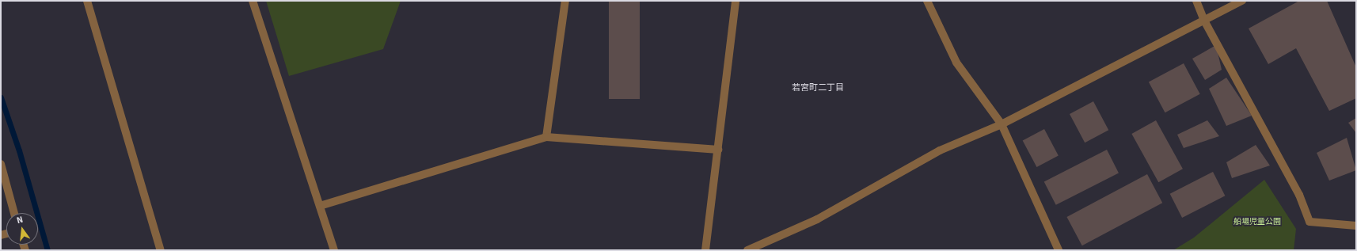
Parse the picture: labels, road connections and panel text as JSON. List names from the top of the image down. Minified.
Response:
{"districts":["若宮町二丁目"],"parks":["船場児童公園"],"north":"top"}
